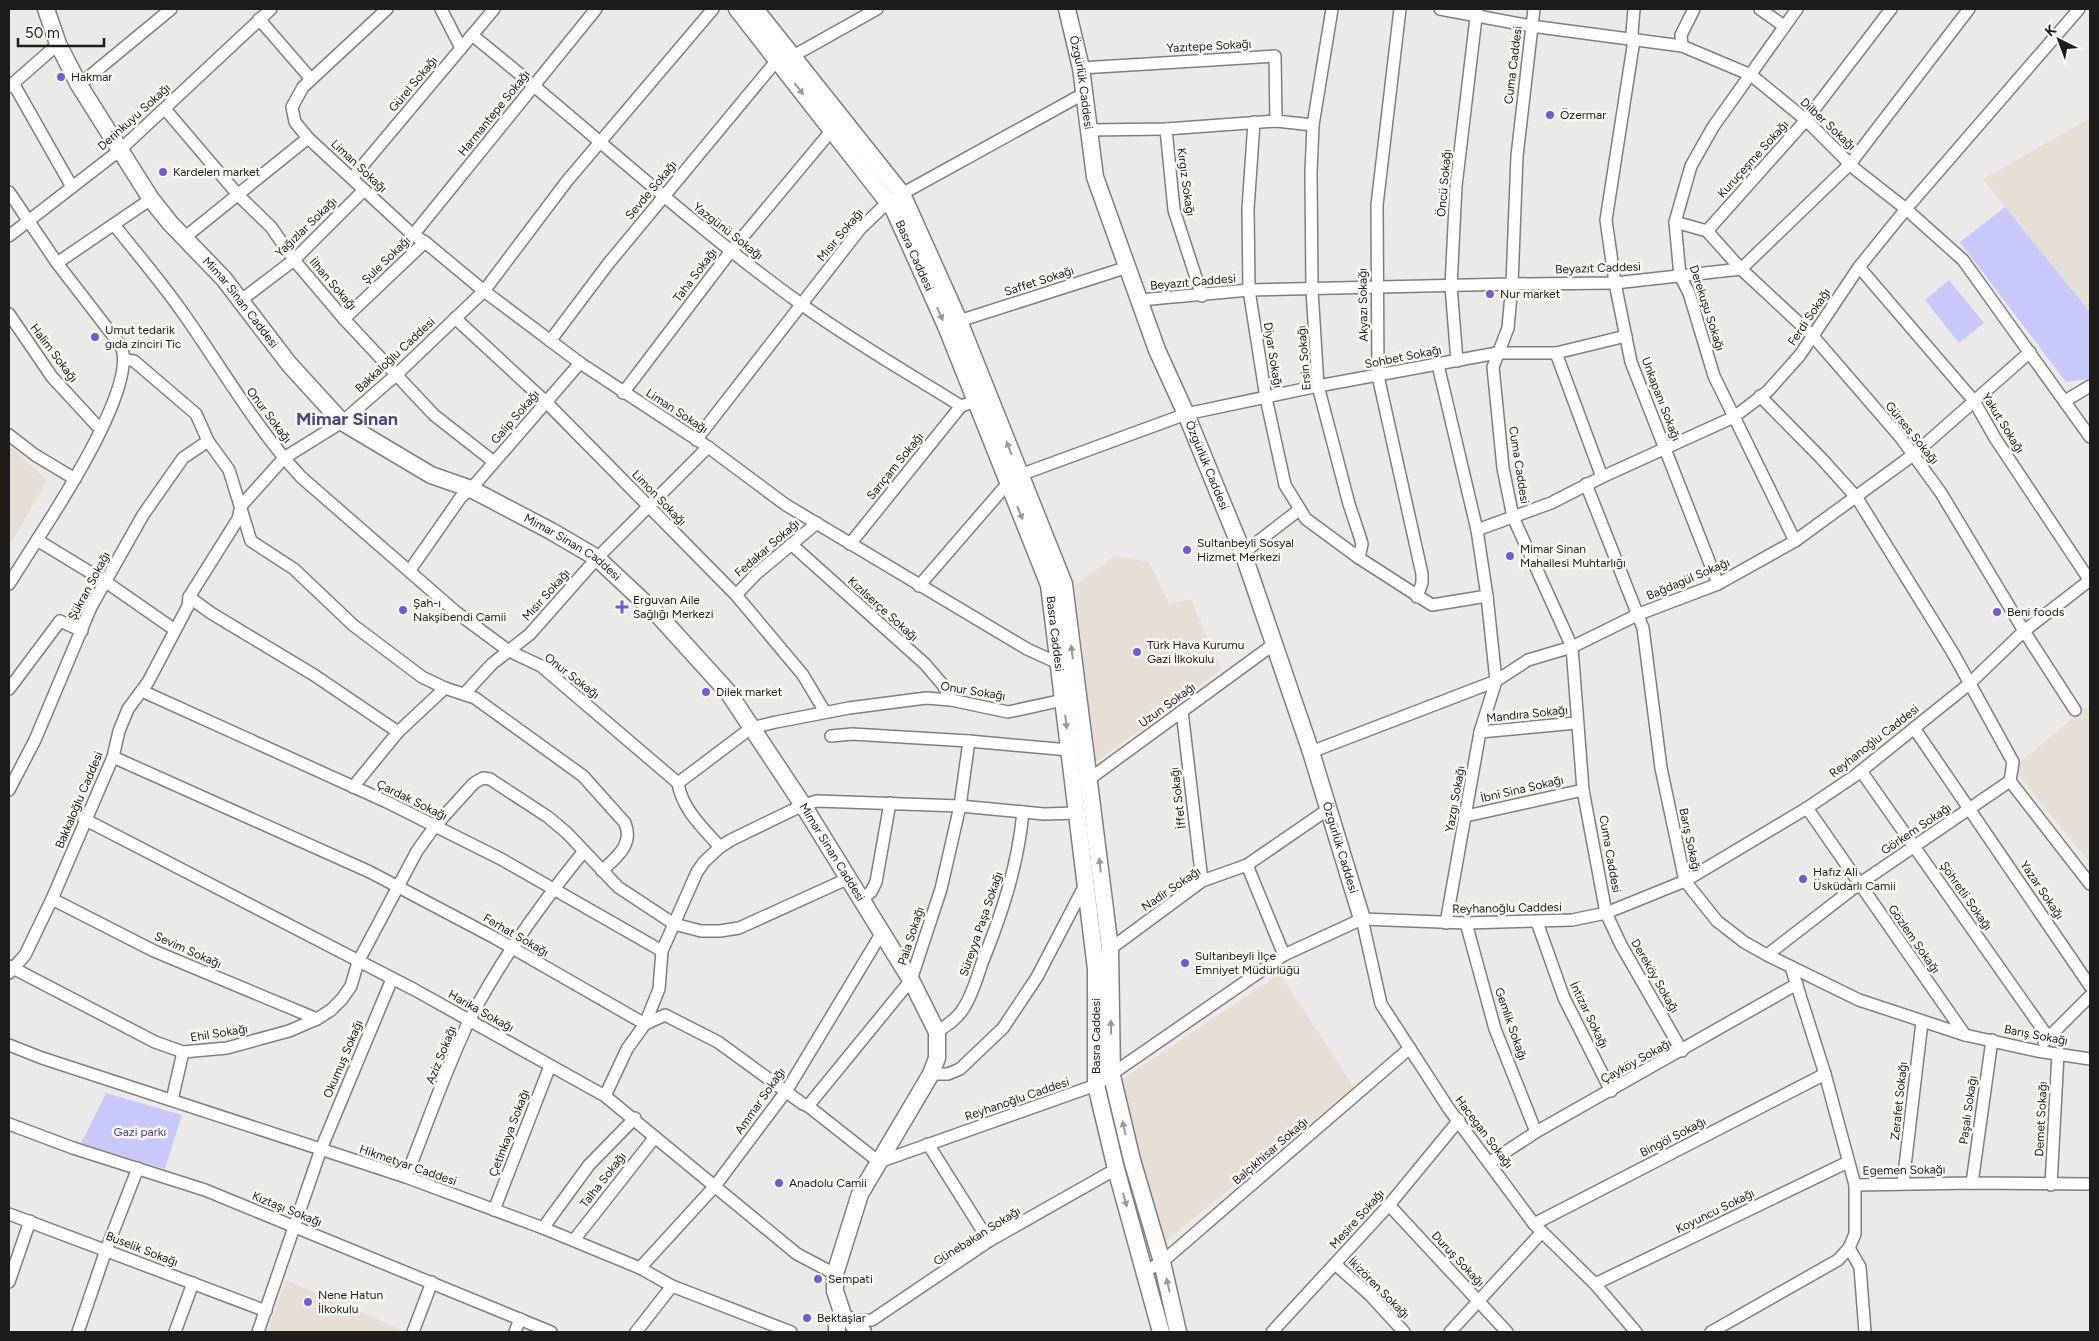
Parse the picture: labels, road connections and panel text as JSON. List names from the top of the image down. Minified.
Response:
{"streets":{"main road":["Özgürlük Caddesi","Basra Caddesi","Mimar Sinan Caddesi"],"street":["Yazıtepe Sokağı","Cuma Caddesi","Gürel Sokağı","Harmantepe Sokağı","Derinkuyu Sokağı","Dilber Sokağı","Kuruçeşme Sokağı","Liman Sokağı","Kırgız Sokağı","Öncü Sokağı","Sevde Sokağı","Yağızlar Sokağı","Yazgünü Sokağı","Mısır Sokağı","Şule Sokağı","Beyazıt Caddesi","Taha Sokağı","Saffet Sokağı","İlhan Sokağı","Akyazı Sokağı","Derekuşu Sokağı","Ferdi Sokağı","Halim Sokağı","Bakkaloğlu Caddesi","Diyar Sokağı","Sohbet Sokağı","Ersin Sokağı","Unkapanı Sokağı","Onur Sokağı","Galip Sokağı","Yakut Sokağı","Gürses Sokağı","Sarıçam Sokağı","Limon Sokağı","Fedakar Sokağı","Bağdagül Sokağı","Şükran Sokağı","Kızılserçe Sokağı","Uzun Sokağı","Mandıra Sokağı","Reyhanoğlu Caddesi","İbni Sina Sokağı","İffet Sokağı","Yazgı Sokağı","Çardak Sokağı","Görkem Sokağı","Barış Sokağı","Nadir Sokağı","Yazar Sokağı","Şöhretli Sokağı","Süreyya Paşa Sokağı","Ferhat Sokağı","Pala Sokağı","Gözlem Sokağı","Sevim Sokağı","Dereköy Sokağı","Harika Sokağı","İntizar Sokağı","Gemlik Sokağı","Ehil Sokağı","Aziz Sokağı","Okumuş Sokağı","Çayköy Sokağı","Ammar Sokağı","Zerafet Sokağı","Paşalı Sokağı","Demet Sokağı","Hacegan Sokağı","Çetinkaya Sokağı","Bingöl Sokağı","Balçıkhisar Sokağı","Hikmetyar Caddesi","Egemen Sokağı","Talha Sokağı","Kıztaşı Sokağı","Koyuncu Sokağı","Mesire Sokağı","Günebakan Sokağı","Buselik Sokağı","Duruş Sokağı","İkizören Sokağı"]},"crossings":[["Yazıtepe Sokağı","Özgürlük Caddesi"],["Cuma Caddesi","Dilber Sokağı"],["Cuma Caddesi","Beyazıt Caddesi"],["Cuma Caddesi","Ferdi Sokağı"],["Cuma Caddesi","Sohbet Sokağı"],["Cuma Caddesi","Bağdagül Sokağı"],["Cuma Caddesi","Mandıra Sokağı"],["Cuma Caddesi","Reyhanoğlu Caddesi"],["Cuma Caddesi","İbni Sina Sokağı"],["Cuma Caddesi","Dereköy Sokağı"],["Özgürlük Caddesi","Mısır Sokağı"],["Özgürlük Caddesi","Beyazıt Caddesi"],["Özgürlük Caddesi","Saffet Sokağı"],["Özgürlük Caddesi","Sohbet Sokağı"],["Özgürlük Caddesi","Bağdagül Sokağı"],["Özgürlük Caddesi","Uzun Sokağı"],["Özgürlük Caddesi","Reyhanoğlu Caddesi"],["Özgürlük Caddesi","Nadir Sokağı"],["Özgürlük Caddesi","Hacegan Sokağı"],["Gürel Sokağı","Liman Sokağı"],["Gürel Sokağı","Yazgünü Sokağı"],["Harmantepe Sokağı","Liman Sokağı"],["Harmantepe Sokağı","Yazgünü Sokağı"],["Derinkuyu Sokağı","İlhan Sokağı"],["Derinkuyu Sokağı","Mimar Sinan Caddesi"],["Dilber Sokağı","Kuruçeşme Sokağı"],["Dilber Sokağı","Öncü Sokağı"],["Dilber Sokağı","Derekuşu Sokağı"],["Dilber Sokağı","Ferdi Sokağı"],["Dilber Sokağı","Unkapanı Sokağı"],["Dilber Sokağı","Bağdagül Sokağı"],["Kuruçeşme Sokağı","Gürses Sokağı"],["Liman Sokağı","Sevde Sokağı"],["Liman Sokağı","Yağızlar Sokağı"],["Liman Sokağı","Mısır Sokağı"],["Liman Sokağı","Basra Caddesi"],["Liman Sokağı","Şule Sokağı"],["Liman Sokağı","Taha Sokağı"],["Liman Sokağı","Bakkaloğlu Caddesi"],["Liman Sokağı","Galip Sokağı"],["Liman Sokağı","Sarıçam Sokağı"],["Liman Sokağı","Fedakar Sokağı"],["Kırgız Sokağı","Beyazıt Caddesi"],["Öncü Sokağı","Beyazıt Caddesi"],["Öncü Sokağı","Sohbet Sokağı"],["Sevde Sokağı","Yazgünü Sokağı"],["Sevde Sokağı","Basra Caddesi"],["Yağızlar Sokağı","İlhan Sokağı"],["Yağızlar Sokağı","Mimar Sinan Caddesi"],["Yazgünü Sokağı","Mısır Sokağı"],["Yazgünü Sokağı","Taha Sokağı"],["Yazgünü Sokağı","Bakkaloğlu Caddesi"],["Yazgünü Sokağı","Sarıçam Sokağı"],["Mısır Sokağı","Basra Caddesi"],["Mısır Sokağı","Mimar Sinan Caddesi"],["Mısır Sokağı","Onur Sokağı"],["Mısır Sokağı","Limon Sokağı"],["Basra Caddesi","Taha Sokağı"],["Basra Caddesi","Saffet Sokağı"],["Basra Caddesi","Sohbet Sokağı"],["Basra Caddesi","Onur Sokağı"],["Basra Caddesi","Uzun Sokağı"],["Basra Caddesi","Reyhanoğlu Caddesi"],["Basra Caddesi","Nadir Sokağı"],["Basra Caddesi","Balçıkhisar Sokağı"],["Basra Caddesi","Günebakan Sokağı"],["Şule Sokağı","İlhan Sokağı"],["Beyazıt Caddesi","Akyazı Sokağı"],["Beyazıt Caddesi","Derekuşu Sokağı"],["Beyazıt Caddesi","Diyar Sokağı"],["Beyazıt Caddesi","Ersin Sokağı"],["Beyazıt Caddesi","Unkapanı Sokağı"],["Beyazıt Caddesi","Gürses Sokağı"],["İlhan Sokağı","Bakkaloğlu Caddesi"],["İlhan Sokağı","Galip Sokağı"],["Mimar Sinan Caddesi","Bakkaloğlu Caddesi"],["Mimar Sinan Caddesi","Onur Sokağı"],["Mimar Sinan Caddesi","Galip Sokağı"],["Mimar Sinan Caddesi","Reyhanoğlu Caddesi"],["Mimar Sinan Caddesi","Süreyya Paşa Sokağı"],["Mimar Sinan Caddesi","Pala Sokağı"],["Mimar Sinan Caddesi","Harika Sokağı"],["Mimar Sinan Caddesi","Ammar Sokağı"],["Mimar Sinan Caddesi","Günebakan Sokağı"],["Akyazı Sokağı","Sohbet Sokağı"],["Derekuşu Sokağı","Ferdi Sokağı"],["Derekuşu Sokağı","Bağdagül Sokağı"],["Ferdi Sokağı","Unkapanı Sokağı"],["Ferdi Sokağı","Yakut Sokağı"],["Ferdi Sokağı","Gürses Sokağı"],["Ferdi Sokağı","Barış Sokağı"],["Bakkaloğlu Caddesi","Onur Sokağı"],["Bakkaloğlu Caddesi","Limon Sokağı"],["Bakkaloğlu Caddesi","Çardak Sokağı"],["Bakkaloğlu Caddesi","Ferhat Sokağı"],["Bakkaloğlu Caddesi","Sevim Sokağı"],["Bakkaloğlu Caddesi","Harika Sokağı"],["Bakkaloğlu Caddesi","Ehil Sokağı"],["Diyar Sokağı","Sohbet Sokağı"],["Diyar Sokağı","Ersin Sokağı"],["Sohbet Sokağı","Ersin Sokağı"],["Sohbet Sokağı","Unkapanı Sokağı"],["Unkapanı Sokağı","Bağdagül Sokağı"],["Onur Sokağı","Galip Sokağı"],["Onur Sokağı","Limon Sokağı"],["Onur Sokağı","Kızılserçe Sokağı"],["Galip Sokağı","Limon Sokağı"],["Yakut Sokağı","Bağdagül Sokağı"],["Yakut Sokağı","Reyhanoğlu Caddesi"],["Gürses Sokağı","Bağdagül Sokağı"],["Gürses Sokağı","Reyhanoğlu Caddesi"],["Limon Sokağı","Fedakar Sokağı"],["Fedakar Sokağı","Kızılserçe Sokağı"],["Bağdagül Sokağı","Yazgı Sokağı"],["Bağdagül Sokağı","Barış Sokağı"],["Uzun Sokağı","İffet Sokağı"],["Mandıra Sokağı","Yazgı Sokağı"],["Reyhanoğlu Caddesi","Yazgı Sokağı"],["Reyhanoğlu Caddesi","Barış Sokağı"],["Reyhanoğlu Caddesi","Yazar Sokağı"],["Reyhanoğlu Caddesi","Şöhretli Sokağı"],["Reyhanoğlu Caddesi","Gözlem Sokağı"],["Reyhanoğlu Caddesi","Dereköy Sokağı"],["Reyhanoğlu Caddesi","İntizar Sokağı"],["Reyhanoğlu Caddesi","Gemlik Sokağı"],["Reyhanoğlu Caddesi","Hacegan Sokağı"],["İbni Sina Sokağı","Yazgı Sokağı"],["İffet Sokağı","Nadir Sokağı"],["Çardak Sokağı","Ehil Sokağı"],["Çardak Sokağı","Aziz Sokağı"],["Görkem Sokağı","Barış Sokağı"],["Görkem Sokağı","Yazar Sokağı"],["Görkem Sokağı","Şöhretli Sokağı"],["Görkem Sokağı","Gözlem Sokağı"],["Barış Sokağı","Gözlem Sokağı"],["Barış Sokağı","Zerafet Sokağı"],["Barış Sokağı","Paşalı Sokağı"],["Barış Sokağı","Demet Sokağı"],["Barış Sokağı","Egemen Sokağı"],["Ferhat Sokağı","Ehil Sokağı"],["Ferhat Sokağı","Aziz Sokağı"],["Sevim Sokağı","Ehil Sokağı"],["Dereköy Sokağı","Çayköy Sokağı"],["Harika Sokağı","Ehil Sokağı"],["Harika Sokağı","Aziz Sokağı"],["Harika Sokağı","Okumuş Sokağı"],["Harika Sokağı","Ammar Sokağı"],["Harika Sokağı","Çetinkaya Sokağı"],["Harika Sokağı","Talha Sokağı"],["İntizar Sokağı","Çayköy Sokağı"],["Gemlik Sokağı","Çayköy Sokağı"],["Ehil Sokağı","Aziz Sokağı"],["Aziz Sokağı","Hikmetyar Caddesi"],["Okumuş Sokağı","Hikmetyar Caddesi"],["Okumuş Sokağı","Kıztaşı Sokağı"],["Okumuş Sokağı","Buselik Sokağı"],["Çayköy Sokağı","Hacegan Sokağı"],["Çayköy Sokağı","Egemen Sokağı"],["Ammar Sokağı","Hikmetyar Caddesi"],["Zerafet Sokağı","Egemen Sokağı"],["Paşalı Sokağı","Egemen Sokağı"],["Demet Sokağı","Egemen Sokağı"],["Hacegan Sokağı","Bingöl Sokağı"],["Hacegan Sokağı","Balçıkhisar Sokağı"],["Hacegan Sokağı","Koyuncu Sokağı"],["Hacegan Sokağı","Mesire Sokağı"],["Çetinkaya Sokağı","Hikmetyar Caddesi"],["Bingöl Sokağı","Egemen Sokağı"],["Hikmetyar Caddesi","Talha Sokağı"],["Egemen Sokağı","Koyuncu Sokağı"],["Mesire Sokağı","Duruş Sokağı"],["Mesire Sokağı","İkizören Sokağı"]],"districts":["Mimar Sinan"],"parks":["Gazi parkı"],"places":{"other":["Hakmar","Özermar","Kardelen market","Nur market","Umut tedarik gıda zinciri Tic","Sultanbeyli Sosyal Hizmet Merkezi","Mimar Sinan Mahallesi Muhtarlığı","Şah-ı Nakşibendi Camii","Beni foods","Türk Hava Kurumu Gazi İlkokulu","Dilek market","Hafız Ali Üsküdarlı Camii","Sultanbeyli İlçe Emniyet Müdürlüğü","Anadolu Camii","Sempati","Nene Hatun İlkokulu","Bektaşlar"],"health":["Erguvan Aile Sağlığı Merkezi"]},"scale_bar":"50 m","north":"top left"}
